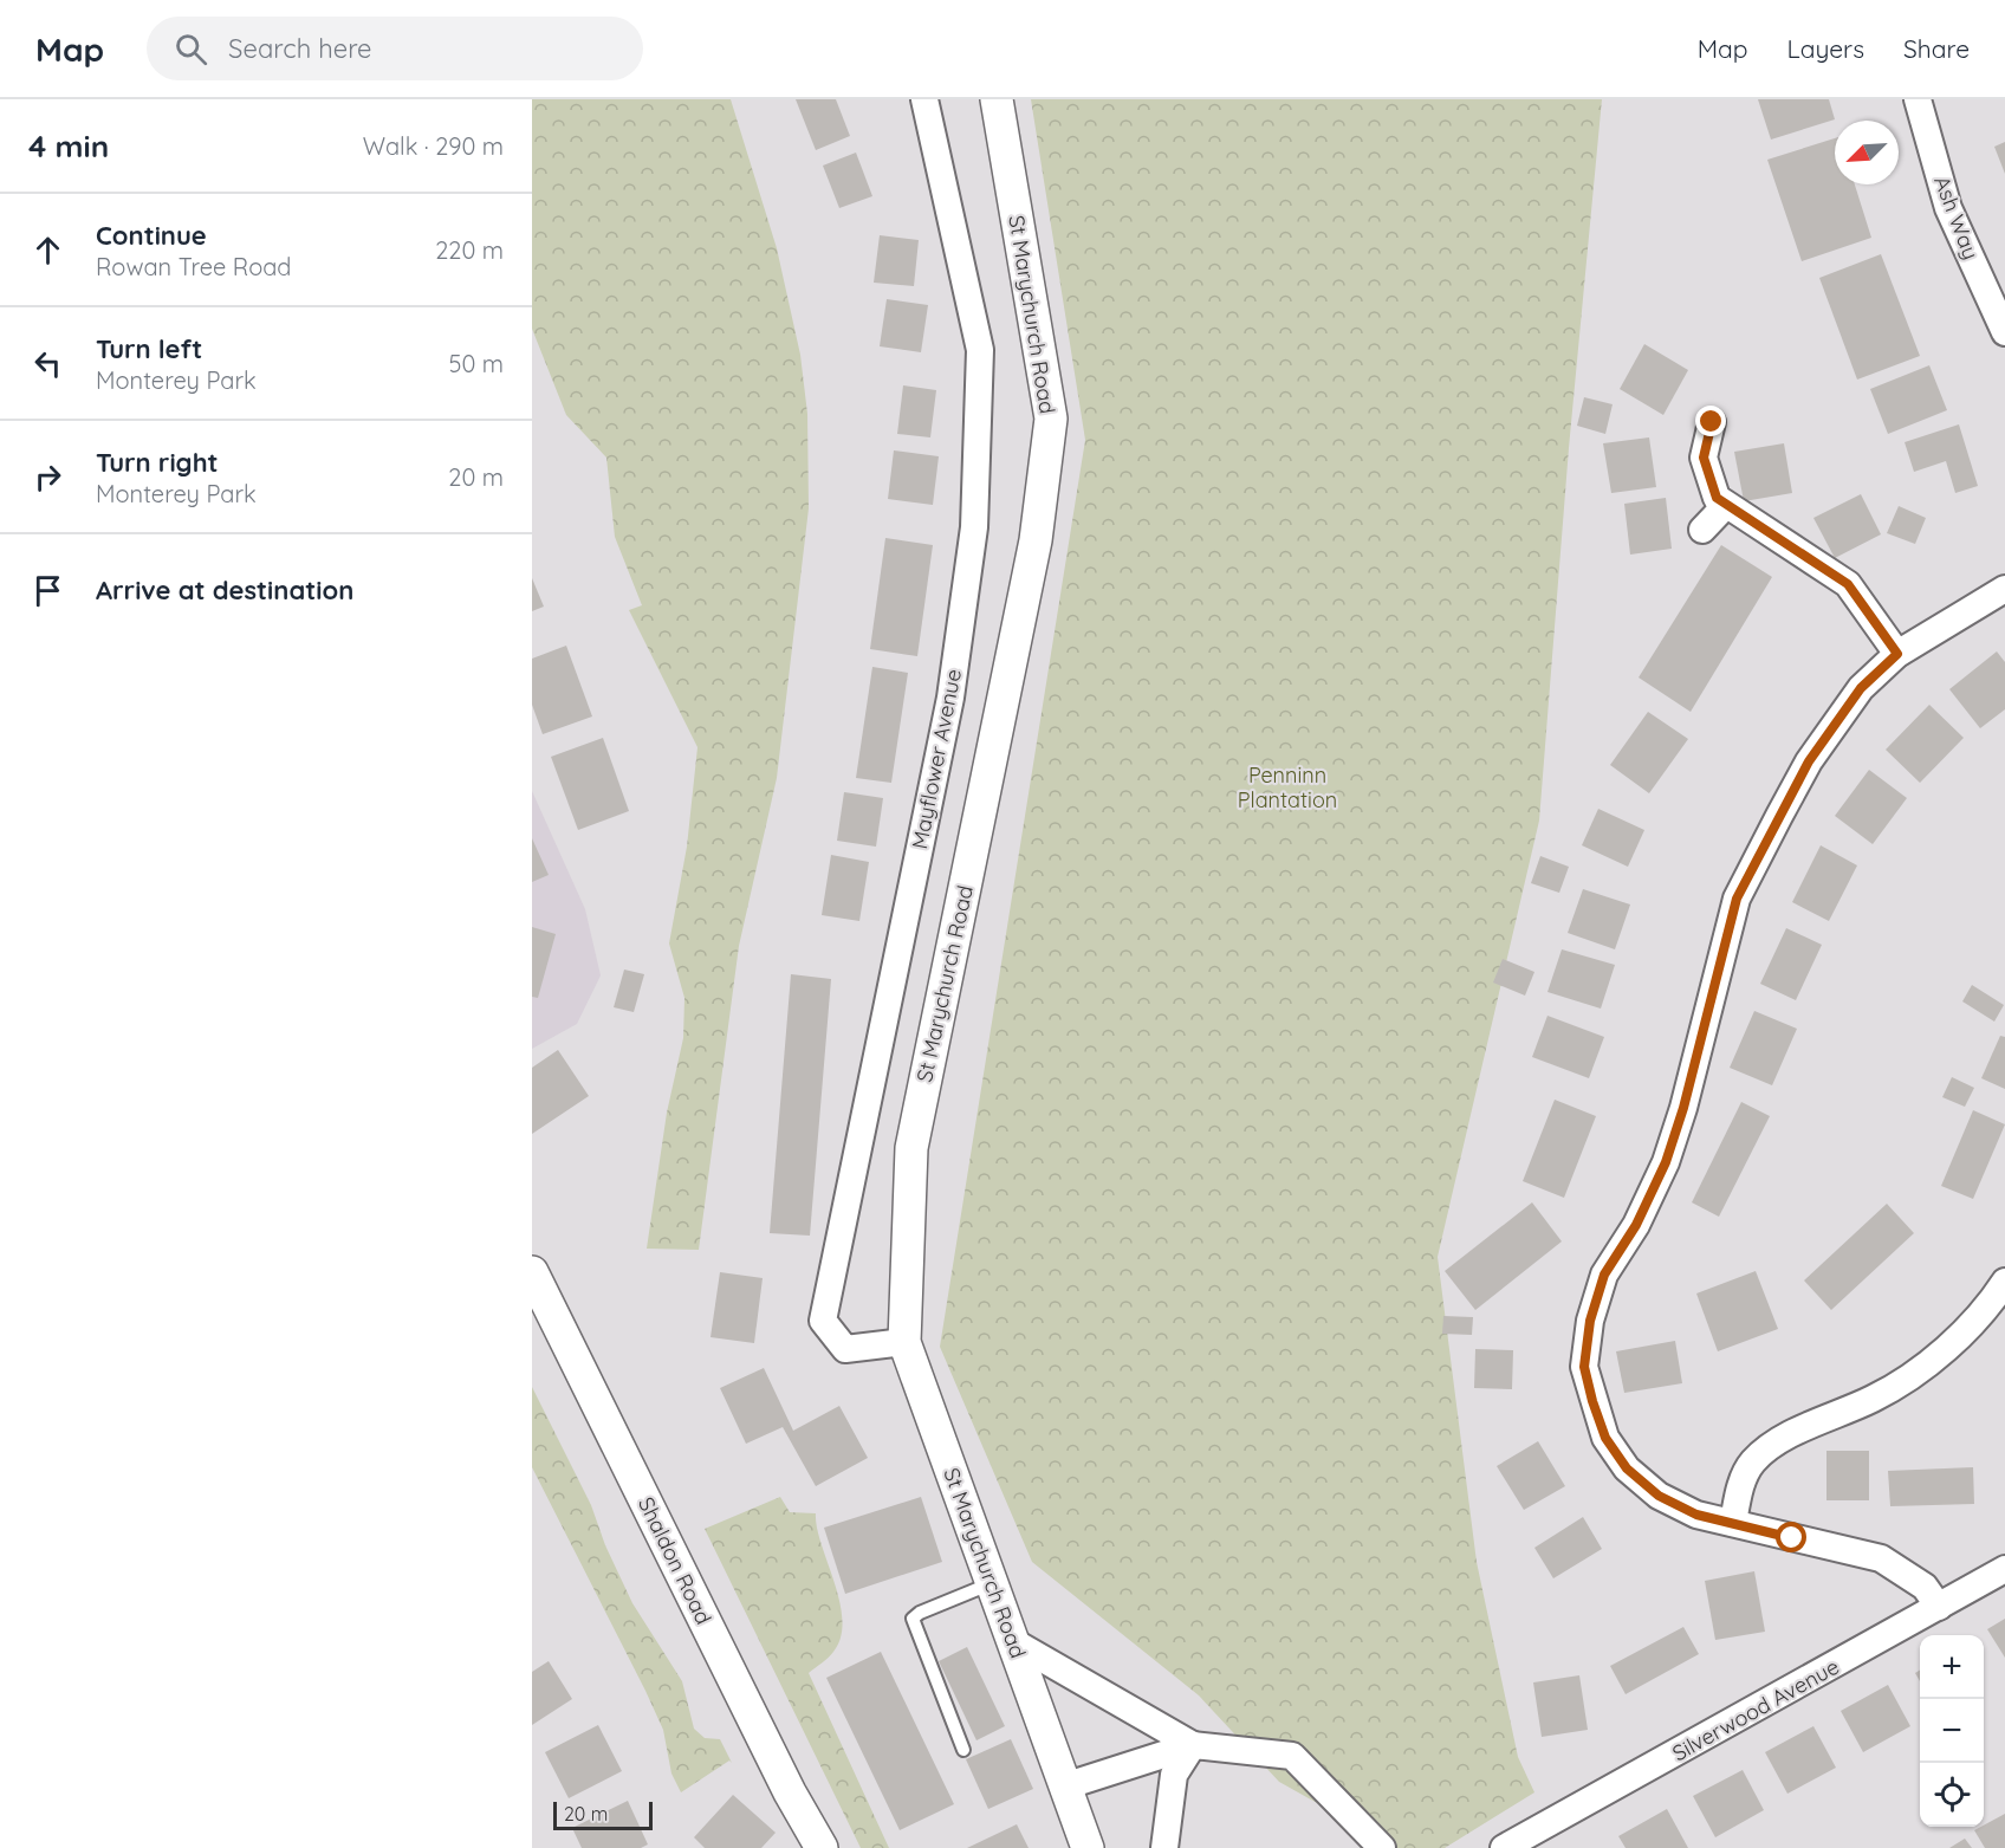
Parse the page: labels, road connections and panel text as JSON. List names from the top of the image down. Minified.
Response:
{"streets":{"street":["Ash Way","St Marychurch Road","Mayflower Avenue","Shaldon Road","Silverwood Avenue"]},"crossings":[["St Marychurch Road","Mayflower Avenue"]],"parks":["Penninn Plantation"],"scale_bar":"20 m","north":"bottom left","page":{"header":"Map","search":"Search here","nav":["Map","Layers","Share"],"heading":["4 min","Walk · 290 m"],"list":[["Continue","Rowan Tree Road","220 m"],["Turn left","Monterey Park","50 m"],["Turn right","Monterey Park","20 m"],"Arrive at destination"],"map_buttons":["+","−"],"scale":"20 m"}}
